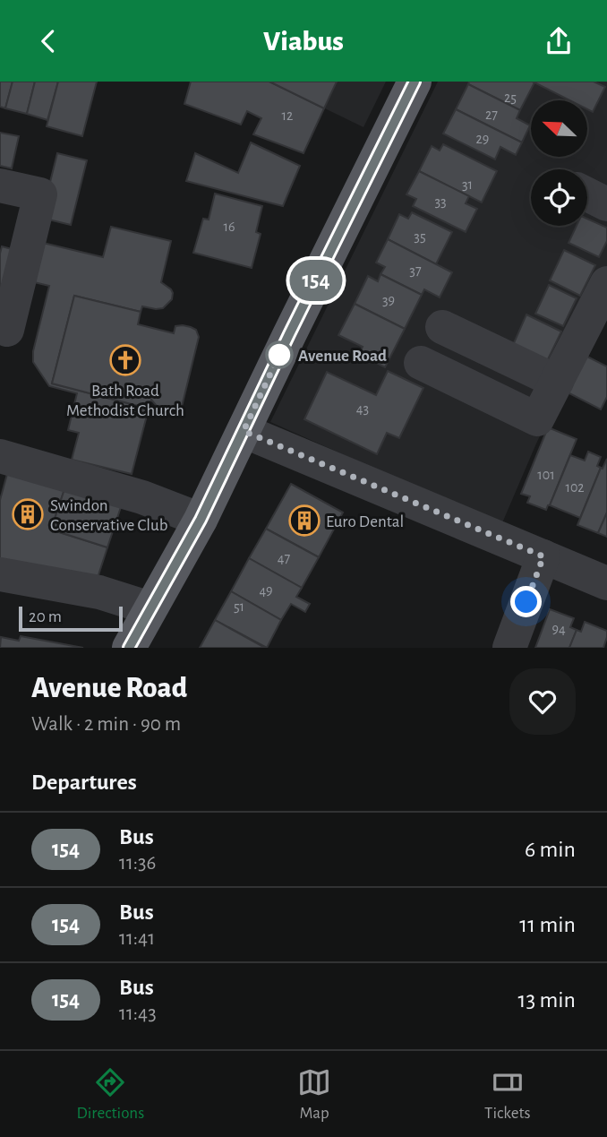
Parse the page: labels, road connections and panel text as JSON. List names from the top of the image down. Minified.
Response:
{"places":{"other":["Avenue Road"],"church":["Bath Road Methodist Church"],"building":["Swindon Conservative Club","Euro Dental"]},"lines":["bus line 154"],"house_numbers":["25","27","12","29","31","33","16","35","37","39","43","101","102","47","49","51","94"],"scale_bar":"20 m","north":"top left","page":{"header":"Viabus","on_map":"154","scale":"20 m","heading":[["Avenue Road","Walk · 2 min · 90 m"],"Departures"],"list":[{"mark":"154","name":"Bus","note":"11:36","value":"6 min"},{"mark":"154","name":"Bus","note":"11:41","value":"11 min"},{"mark":"154","name":"Bus","note":"11:43","value":"13 min"}],"tabs":["Directions","Map","Tickets"]}}
